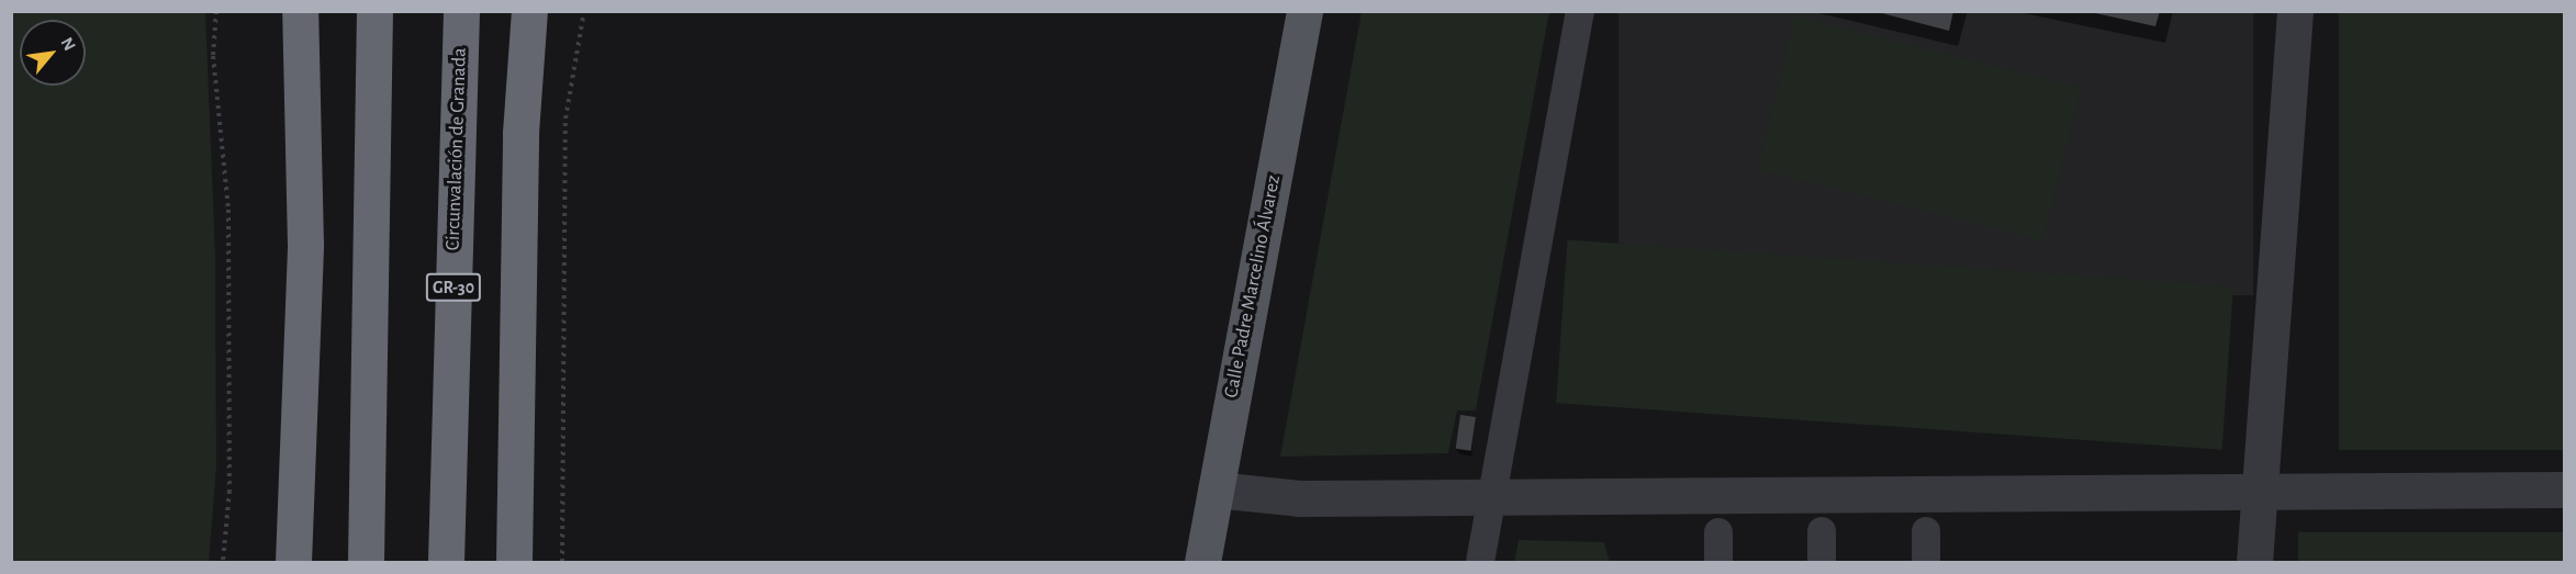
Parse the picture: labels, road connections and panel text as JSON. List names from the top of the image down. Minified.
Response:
{"streets":{"highway":["Circunvalación de Granada","GR-30"],"main road":["Calle Padre Marcelino Álvarez"]},"north":"top right"}
